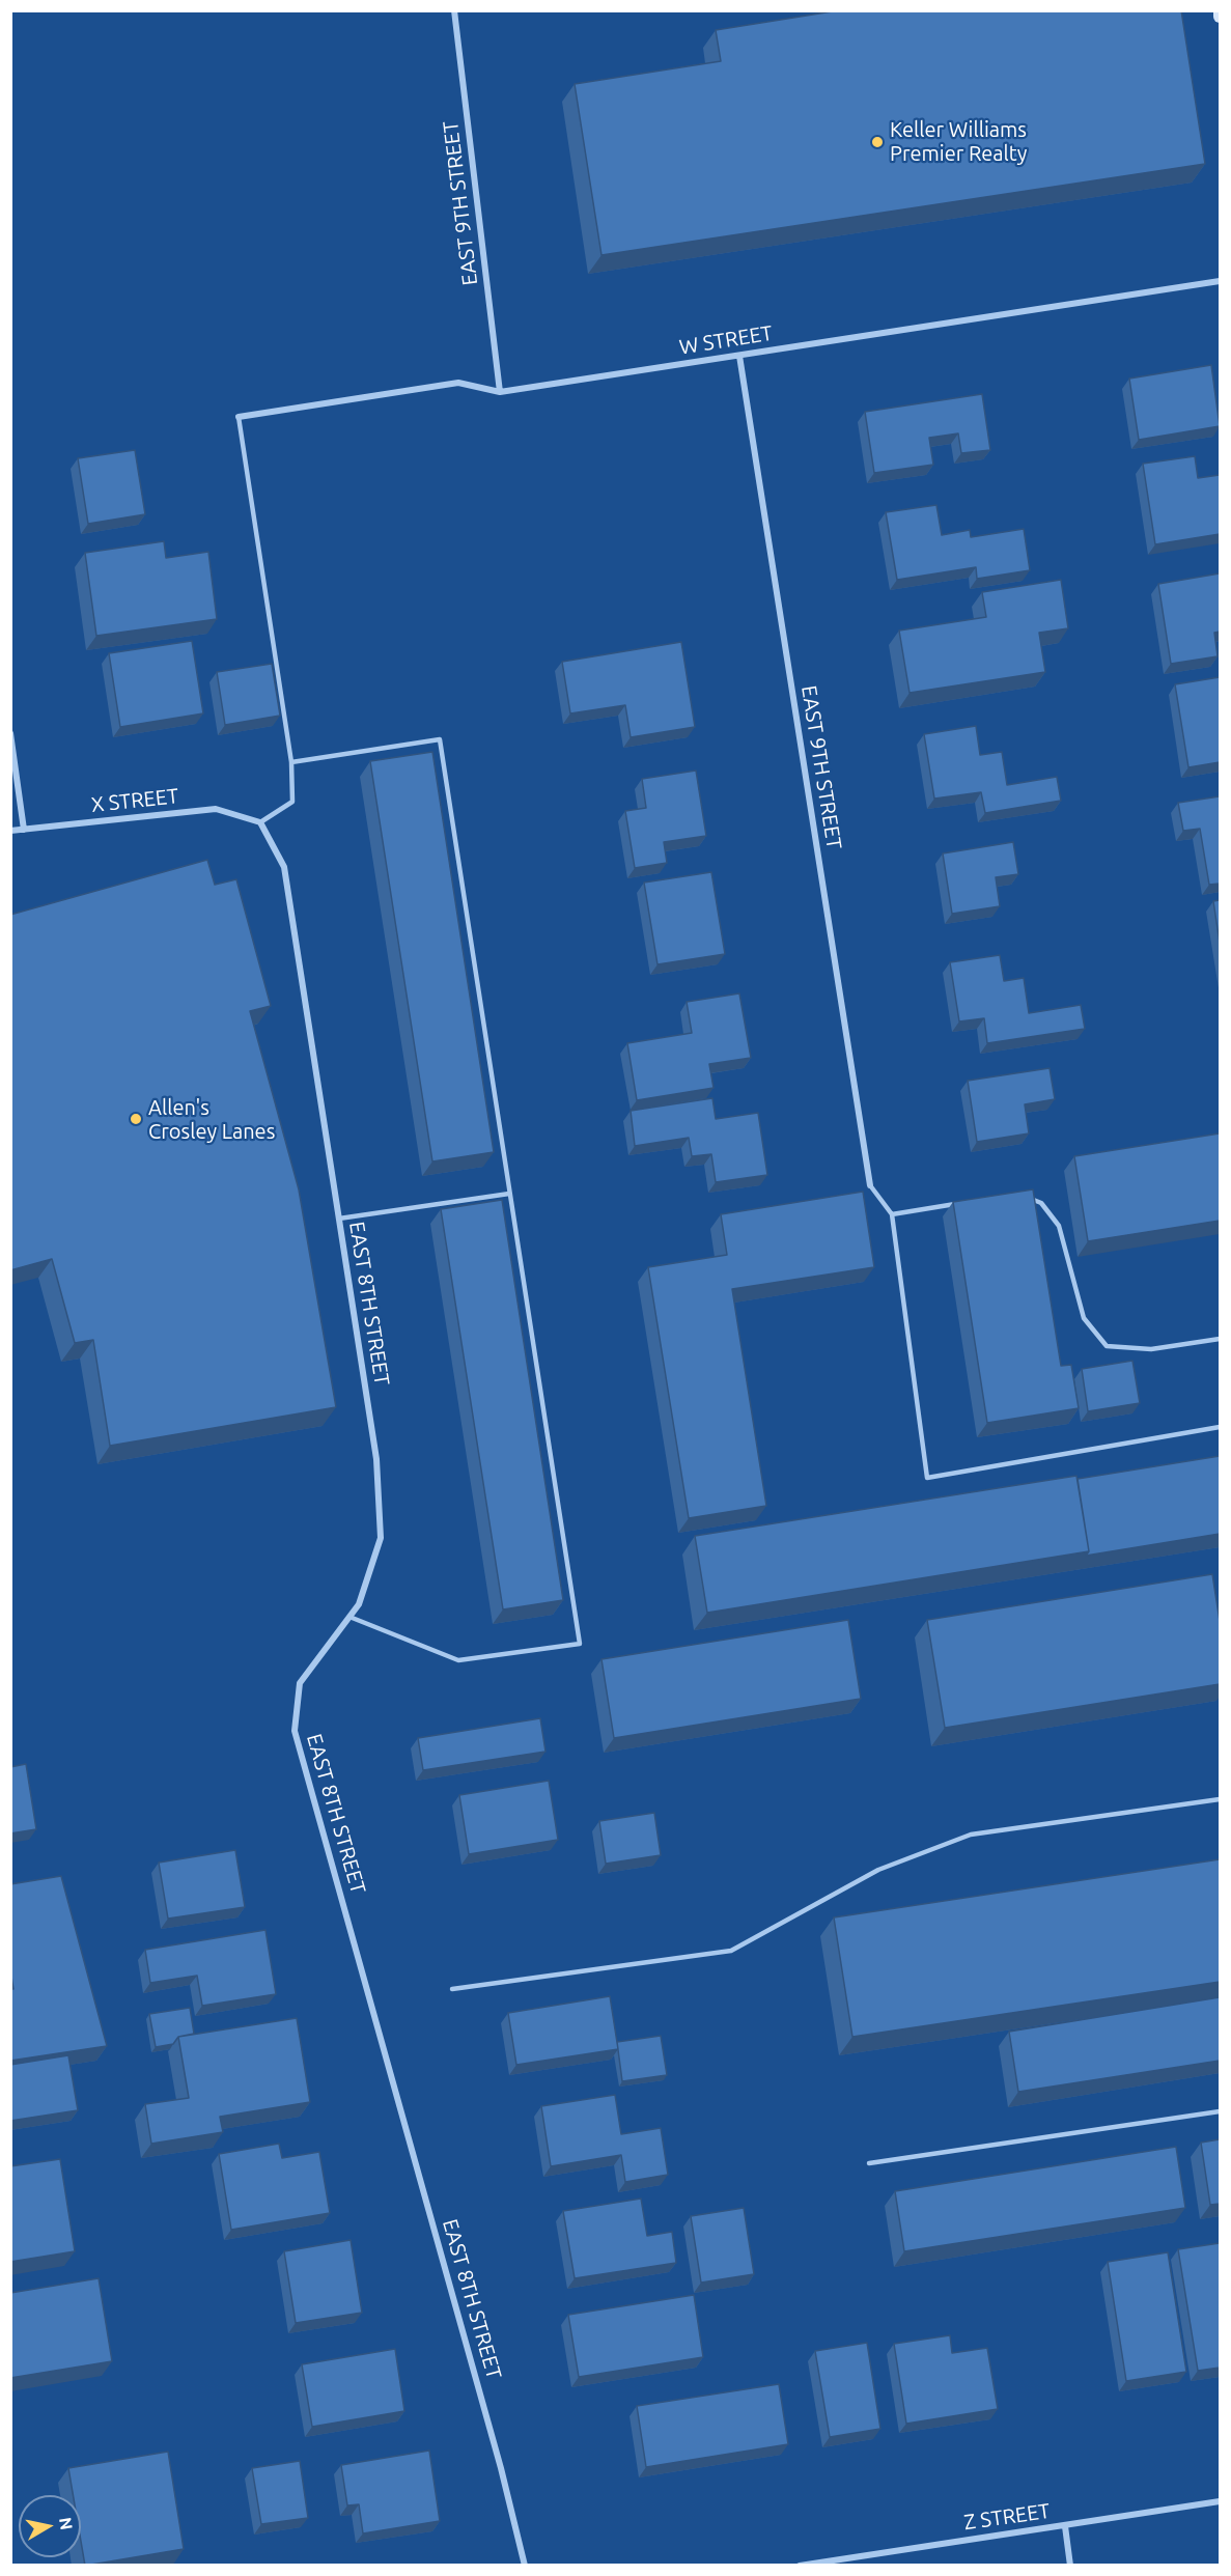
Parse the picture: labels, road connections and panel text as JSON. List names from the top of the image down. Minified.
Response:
{"streets":{"street":["EAST 9TH STREET","W STREET","X STREET","EAST 8TH STREET","Z STREET"]},"crossings":[["EAST 9TH STREET","W STREET"],["X STREET","EAST 8TH STREET"]],"places":["Keller Williams Premier Realty","Allen's Crosley Lanes"],"north":"right"}
